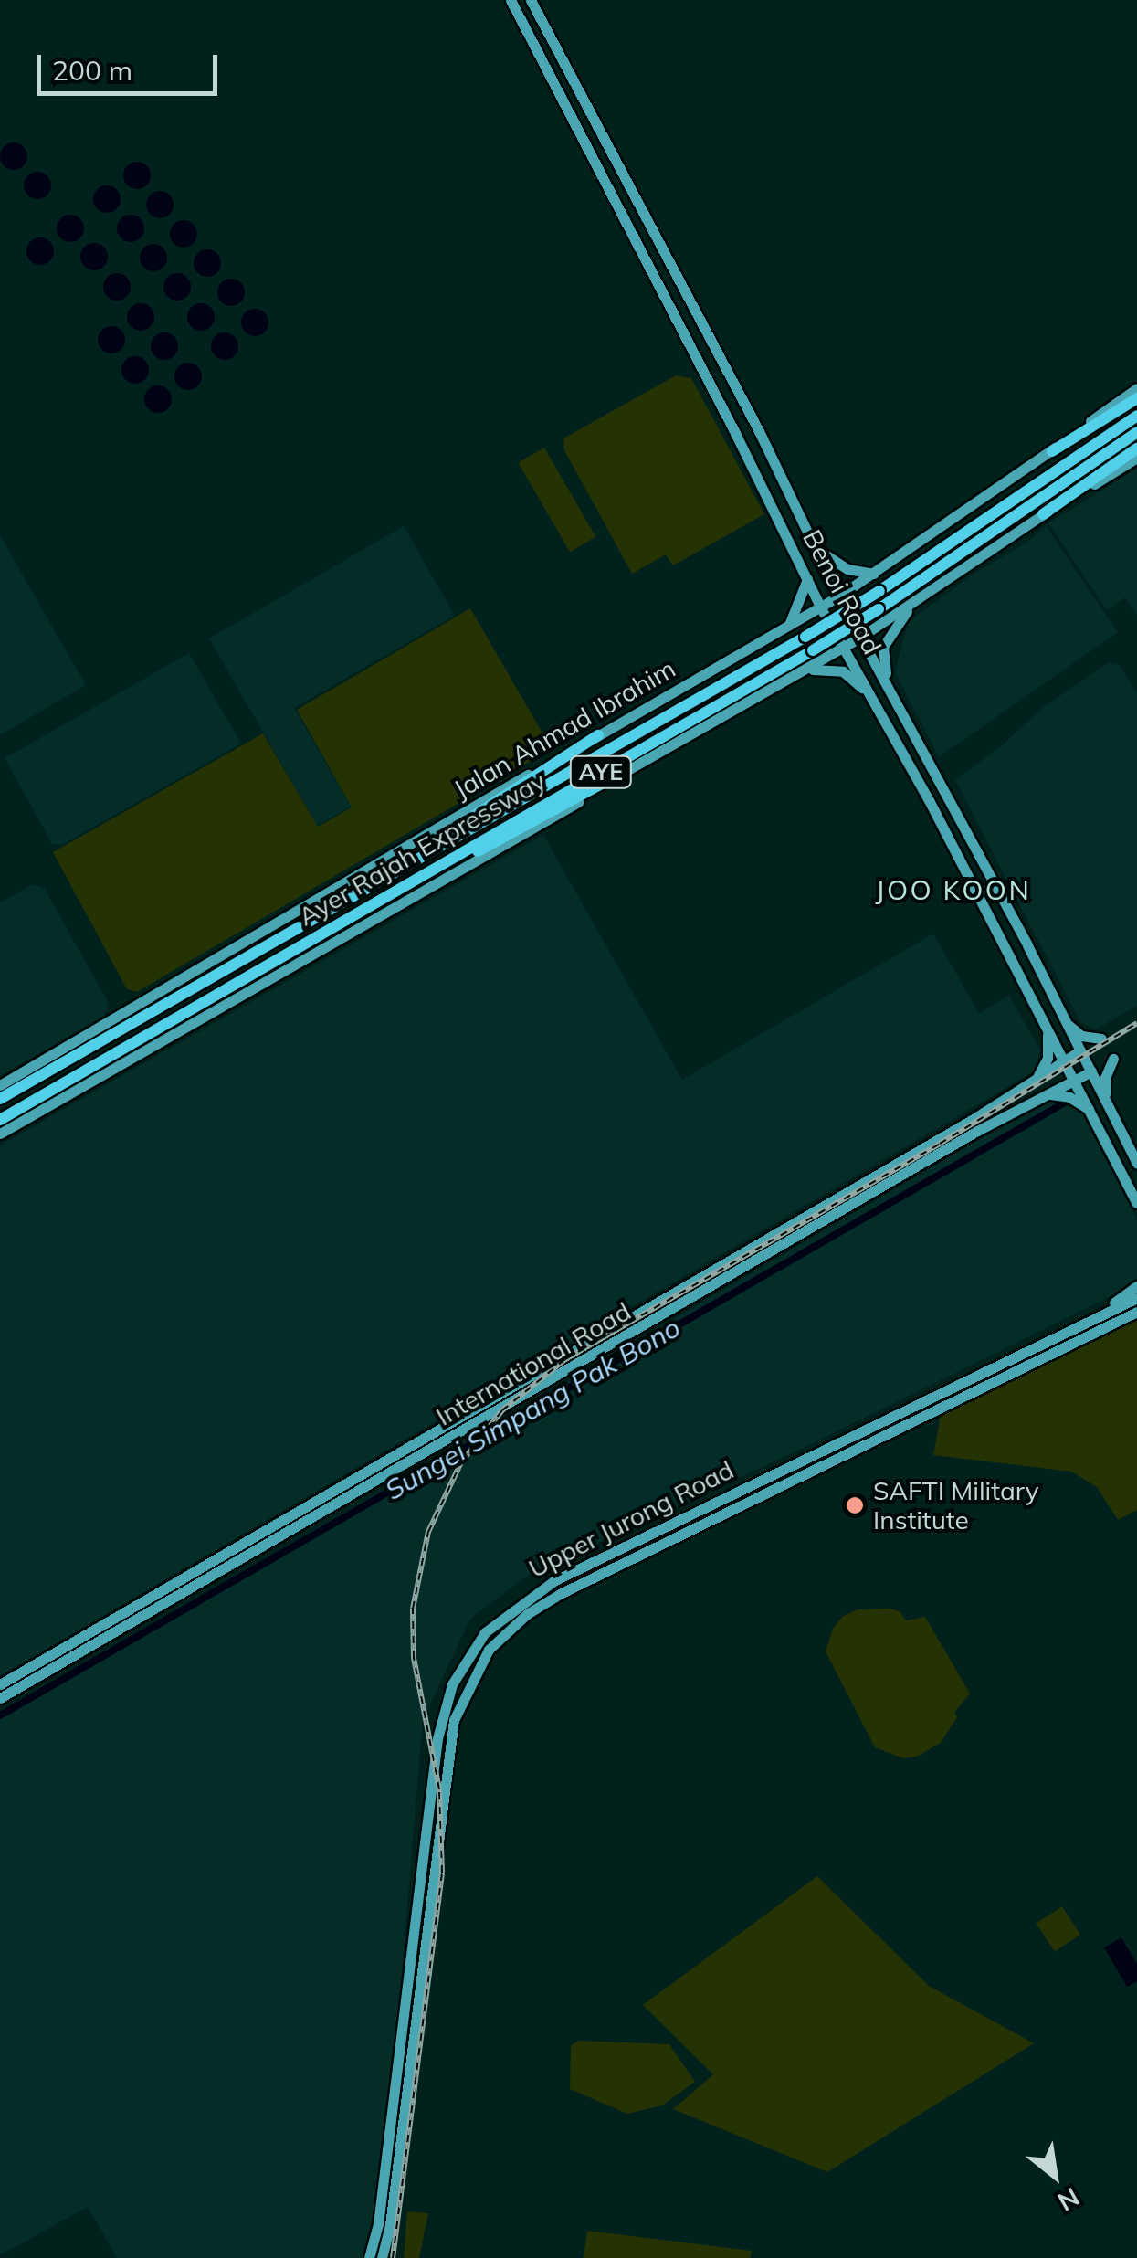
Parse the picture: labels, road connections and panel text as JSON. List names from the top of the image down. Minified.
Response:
{"streets":{"highway":["AYE","Ayer Rajah Expressway"],"main road":["Benoi Road","Jalan Ahmad Ibrahim","International Road","Upper Jurong Road"]},"crossings":[["Benoi Road","Jalan Ahmad Ibrahim"],["Benoi Road","International Road"],["Jalan Ahmad Ibrahim","Ayer Rajah Expressway"]],"districts":["JOO KOON"],"water":["Sungei Simpang Pak Bono"],"places":["SAFTI Military Institute"],"scale_bar":"200 m","north":"bottom right"}
